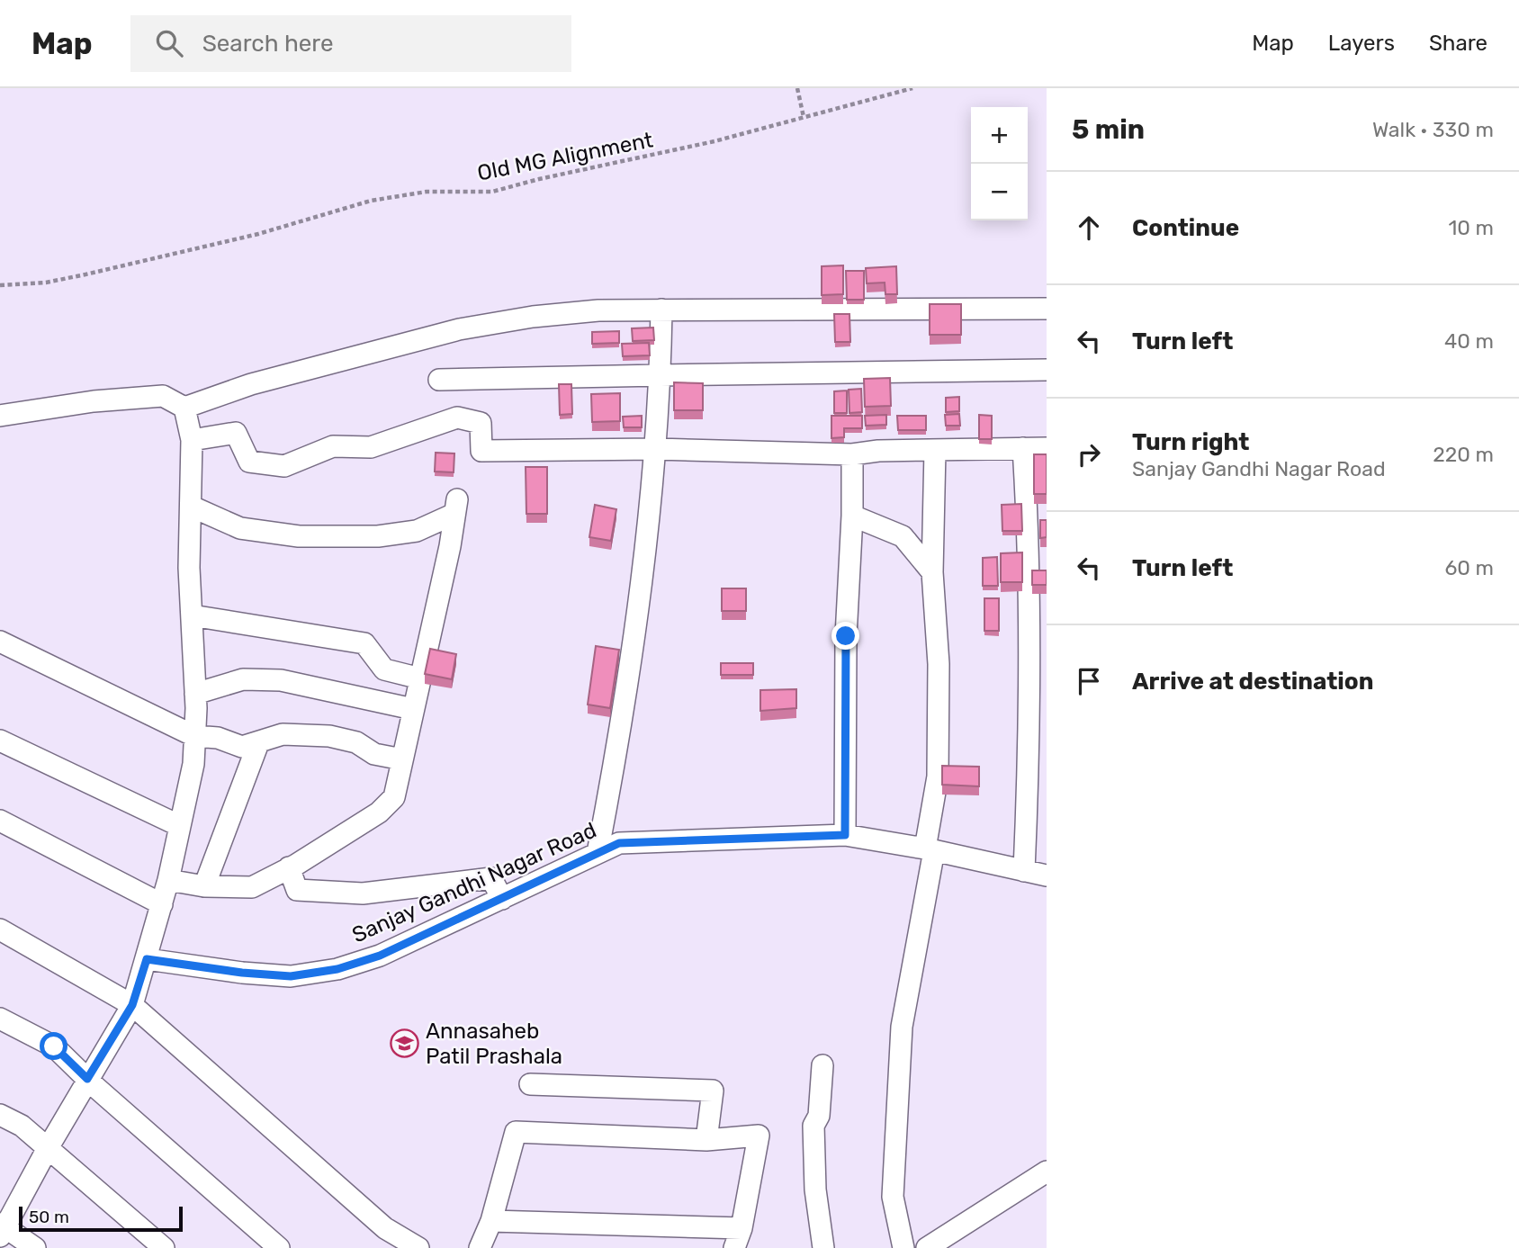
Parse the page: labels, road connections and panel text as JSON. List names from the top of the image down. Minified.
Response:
{"streets":{"street":["Sanjay Gandhi Nagar Road"],"path":["Old MG Alignment"]},"places":{"school or university":["Annasaheb Patil Prashala"]},"scale_bar":"50 m","page":{"header":"Map","search":"Search here","nav":["Map","Layers","Share"],"heading":["5 min","Walk · 330 m"],"map_buttons":["+","−"],"list":[["Continue","10 m"],["Turn left","40 m"],["Turn right","Sanjay Gandhi Nagar Road","220 m"],["Turn left","60 m"],"Arrive at destination"],"scale":"50 m"}}
